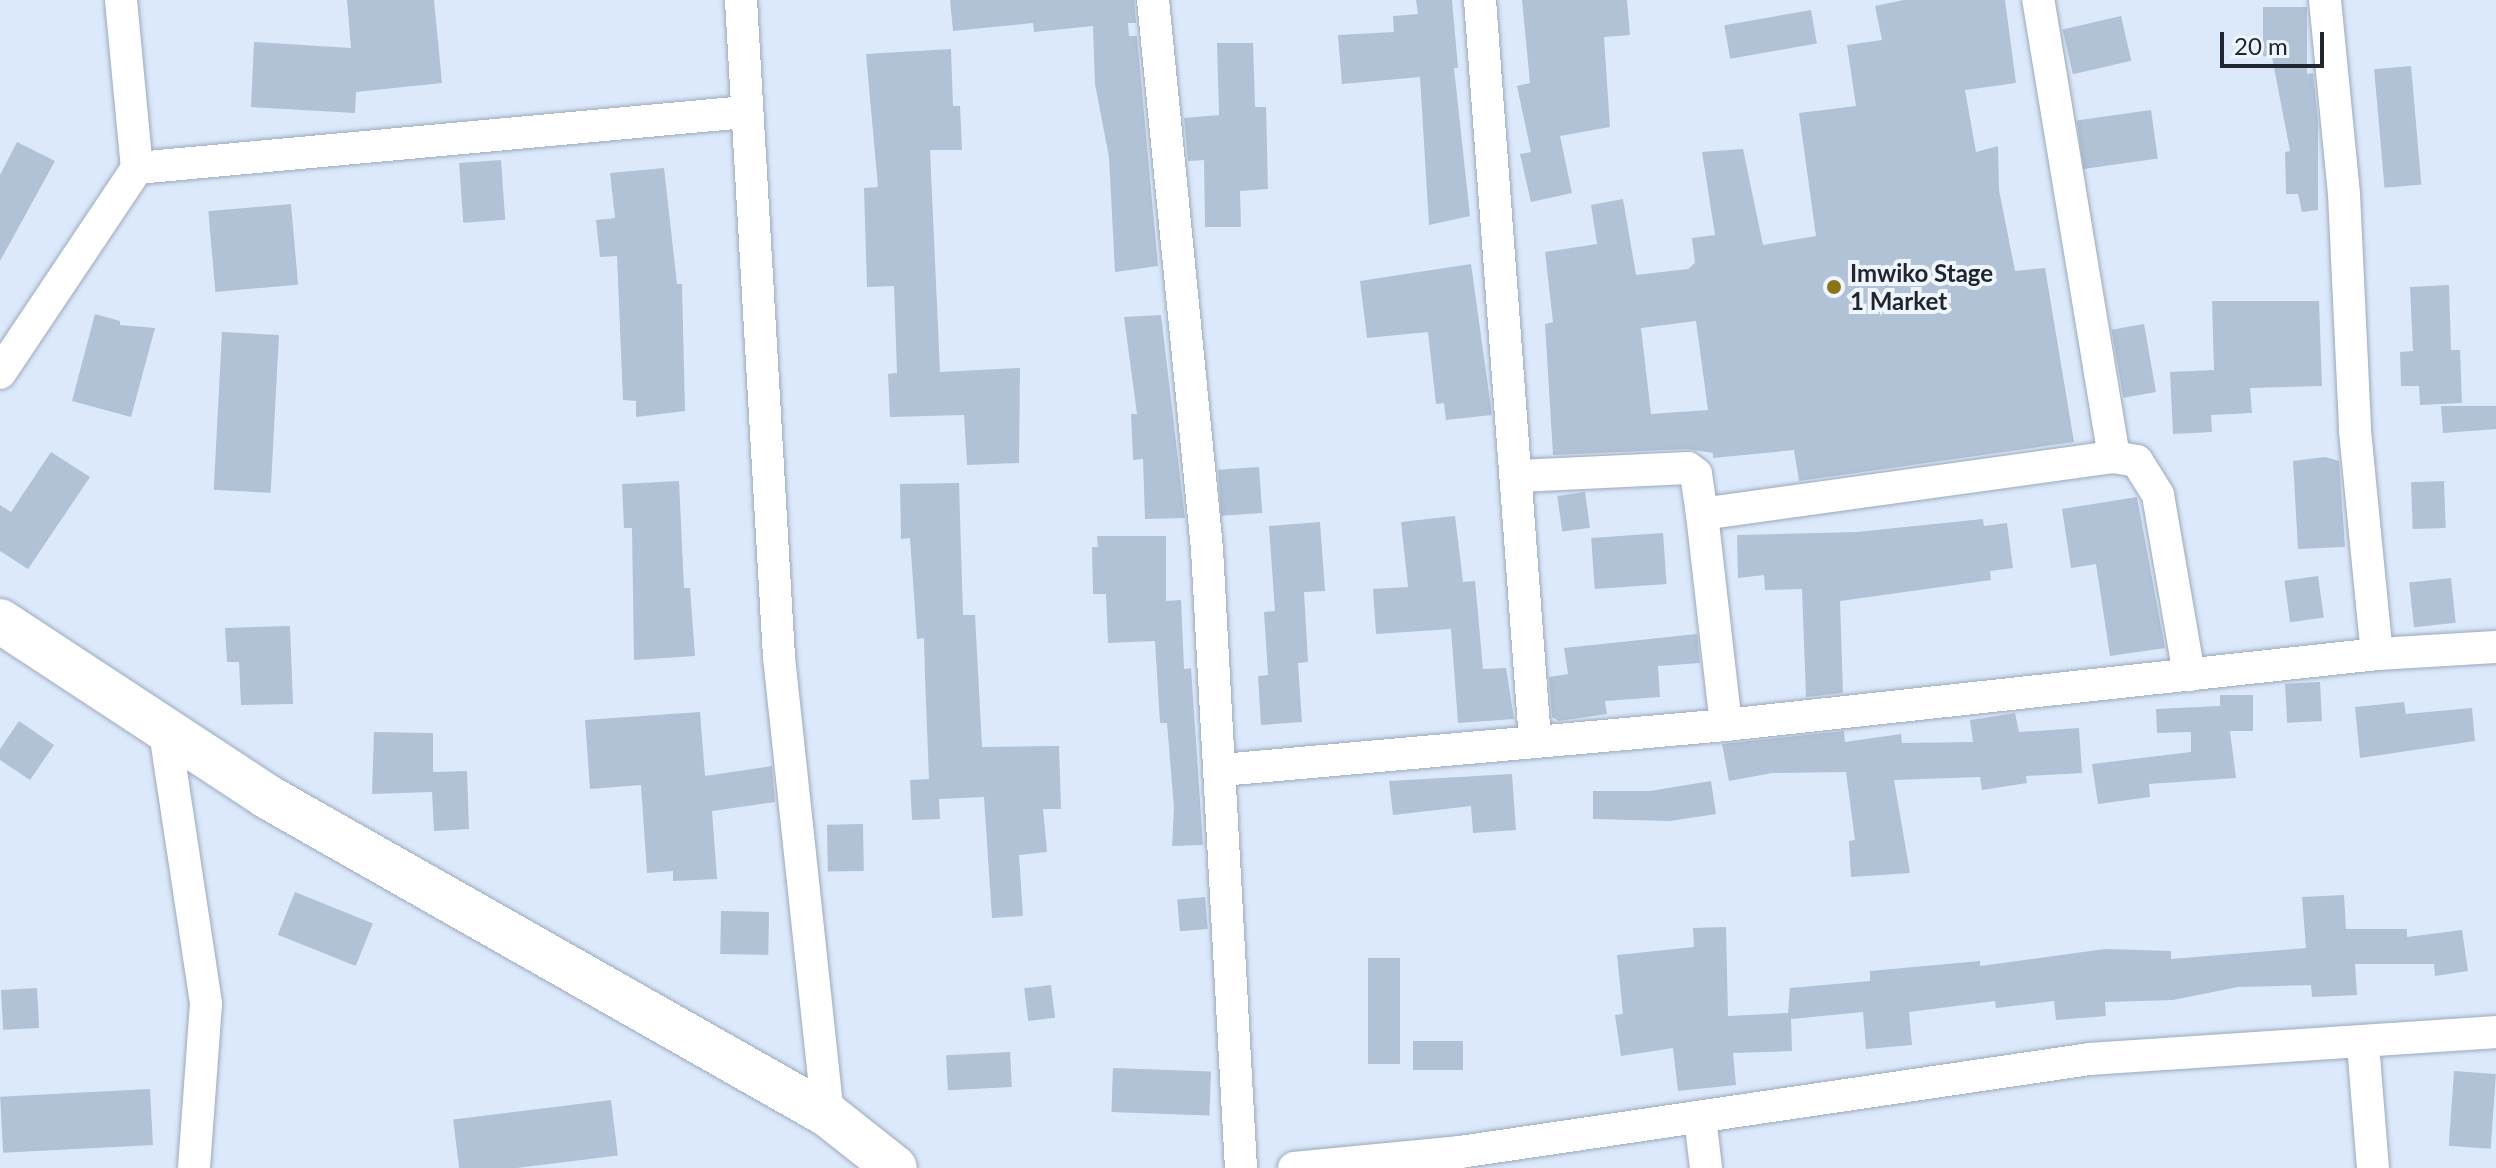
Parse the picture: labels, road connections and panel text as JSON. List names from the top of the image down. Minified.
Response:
{"places":["Imwiko Stage 1 Market"],"scale_bar":"20 m"}
